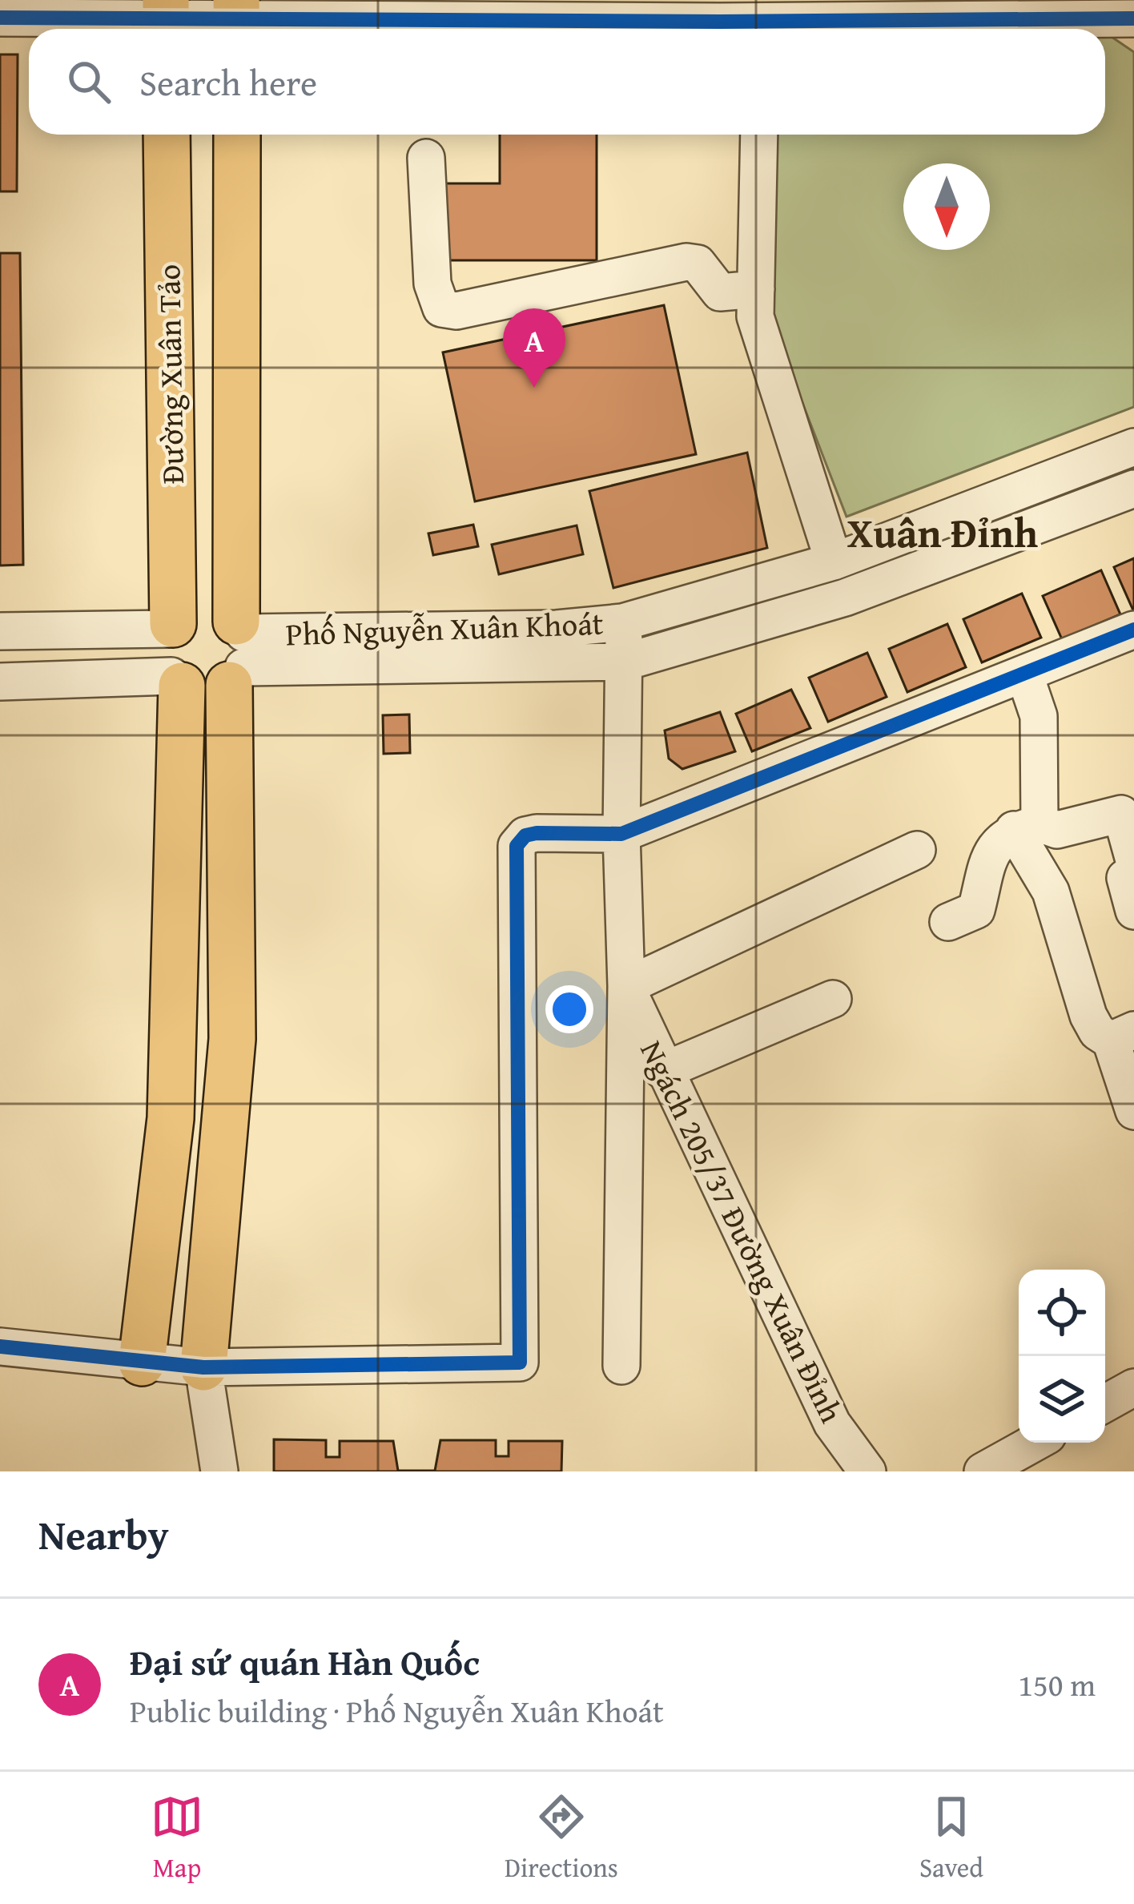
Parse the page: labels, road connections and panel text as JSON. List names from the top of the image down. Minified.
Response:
{"streets":{"main road":["Đường Xuân Tảo"],"street":["Phố Nguyễn Xuân Khoát","Ngách 205/37 Đường Xuân Đỉnh"]},"crossings":[["Đường Xuân Tảo","Phố Nguyễn Xuân Khoát"]],"districts":["Xuân Đỉnh"],"north":"bottom","page":{"search":"Search here","pins":"A","heading":"Nearby","list":[{"mark":"A","name":"Đại sứ quán Hàn Quốc","note":"Public building · Phố Nguyễn Xuân Khoát","value":"150 m"}],"nav":["Map","Directions","Saved"]}}
